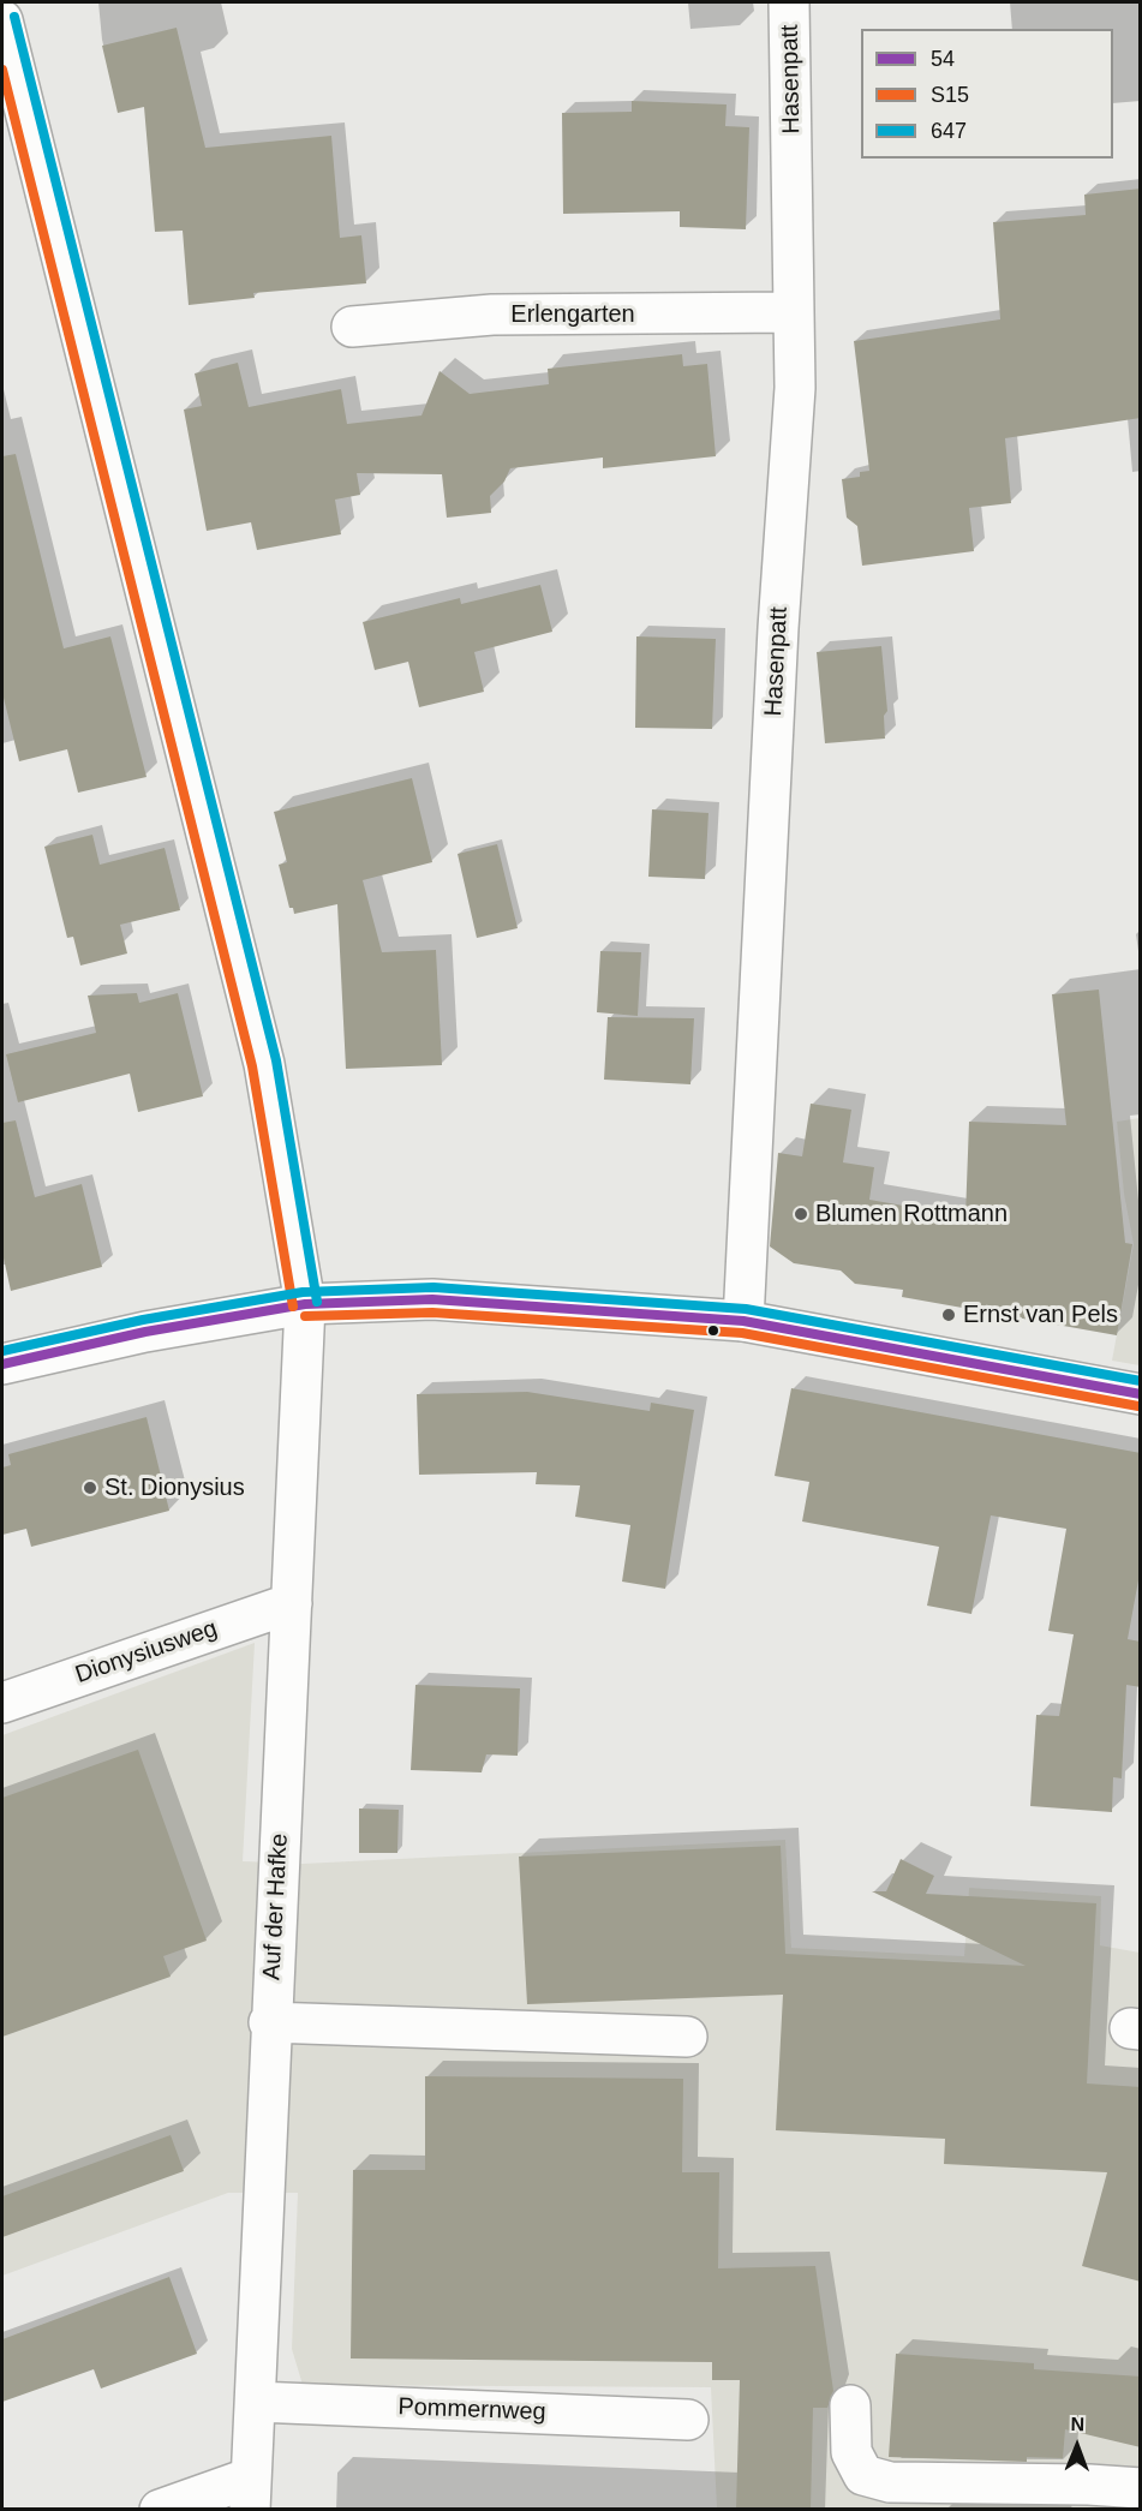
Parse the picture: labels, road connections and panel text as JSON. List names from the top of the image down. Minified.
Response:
{"streets":{"street":["Hasenpatt","Erlengarten","Dionysiusweg","Auf der Hafke","Pommernweg"]},"crossings":[["Hasenpatt","Erlengarten"],["Dionysiusweg","Auf der Hafke"],["Auf der Hafke","Pommernweg"]],"places":["Blumen Rottmann","Ernst van Pels","St. Dionysius"],"lines":["transit line 647","transit line S15","transit line 54"],"legend":["54","S15","647"],"north":"top"}
